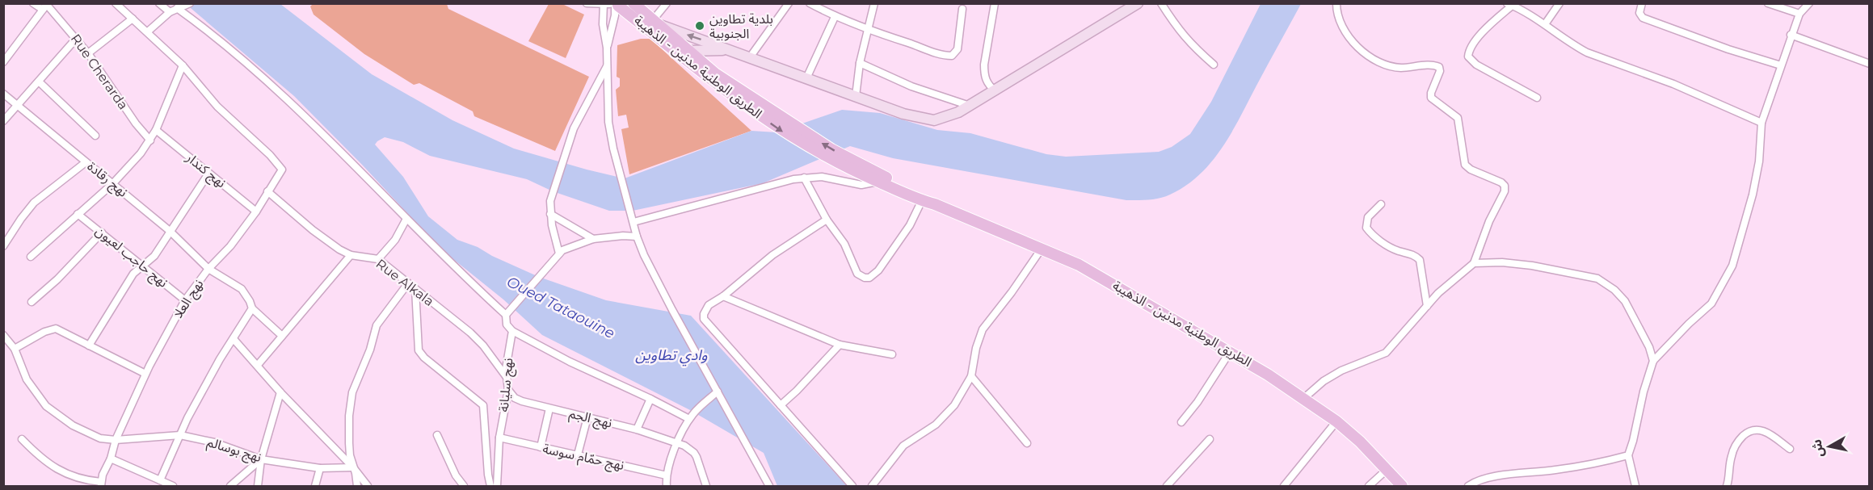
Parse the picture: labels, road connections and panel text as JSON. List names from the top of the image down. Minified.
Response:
{"streets":{"main road":["الطريق الوطنية مدنين - الذهيبة"],"street":["Rue Cherarda","نهج كندار","نهج رقادة","نهج حاجب لعيون","Rue Alkala","نهج العلا","نهج سليانة","نهج الجم","نهج بوسالم","نهج حمّام سوسة"]},"crossings":[["نهج كندار","نهج العلا"],["نهج رقادة","نهج العلا"],["نهج حاجب لعيون","نهج العلا"],["Rue Alkala","نهج العلا"],["Rue Alkala","نهج سليانة"],["نهج العلا","نهج بوسالم"],["نهج سليانة","نهج الجم"],["نهج سليانة","نهج حمّام سوسة"]],"water":["Oued Tataouine","وادي تطاوين"],"places":["بلدية تطاوين الجنوبية"],"north":"left"}
